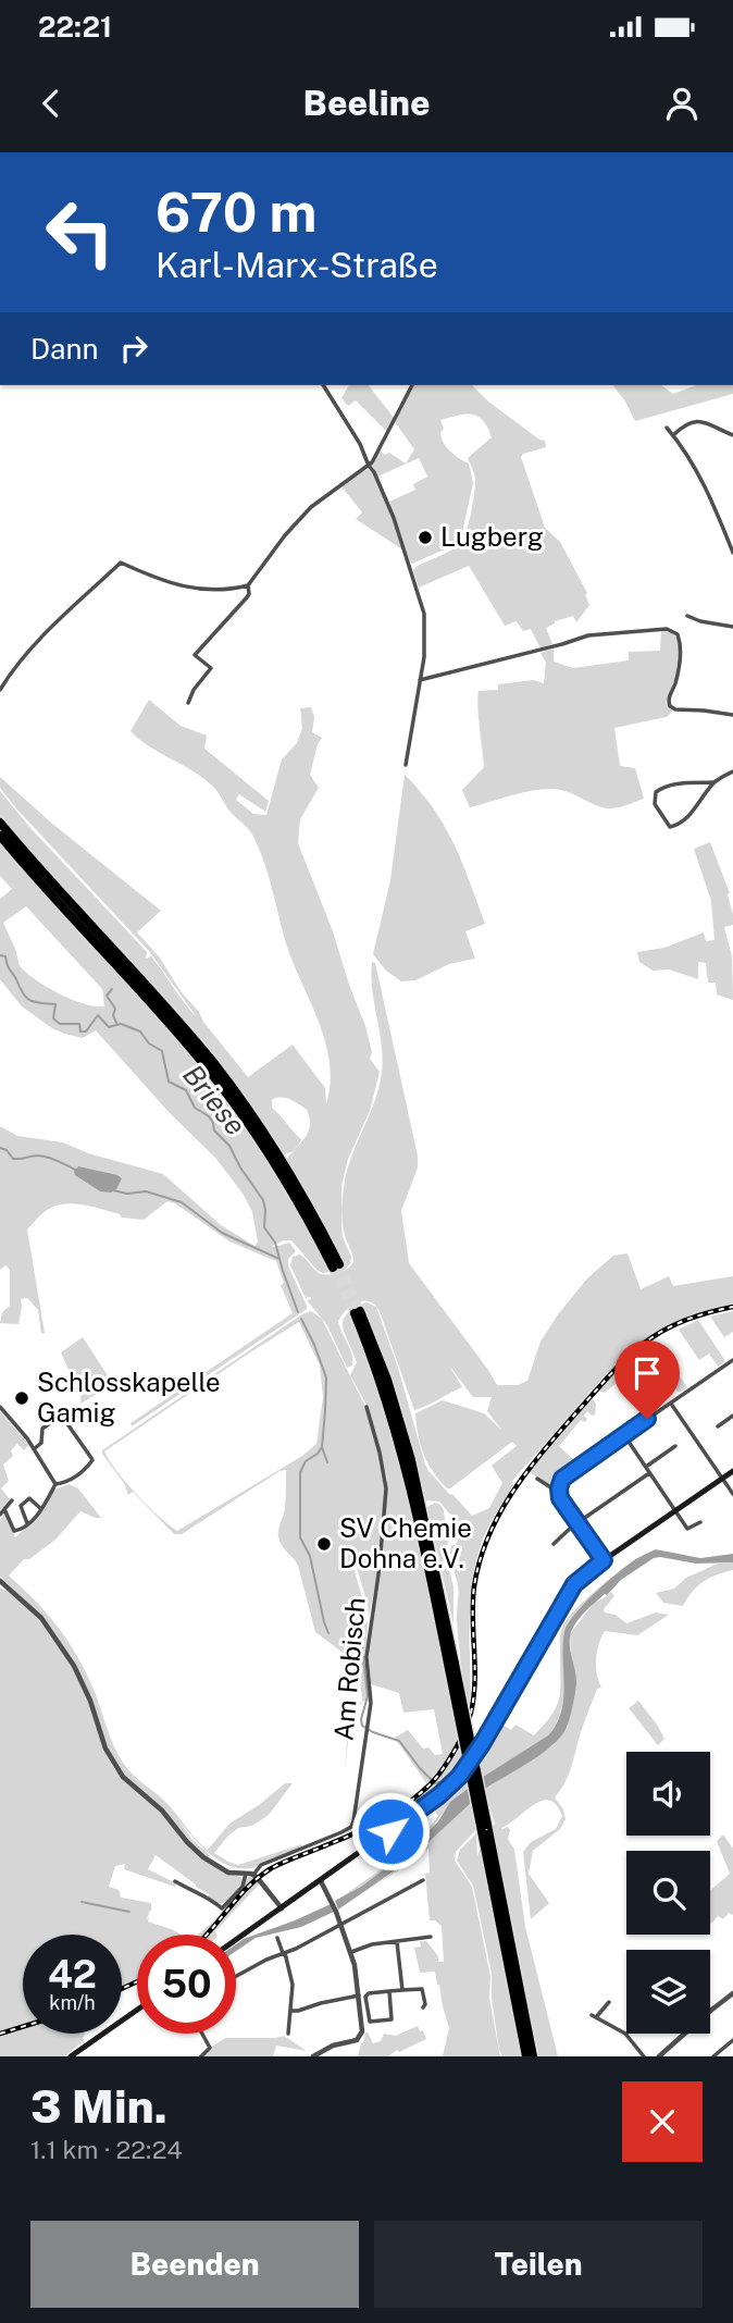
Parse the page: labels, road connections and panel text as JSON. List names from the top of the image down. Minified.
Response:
{"streets":{"street":["Am Robisch"]},"water":["Briese"],"places":["Lugberg","Schlosskapelle Gamig","SV Chemie Dohna e.V."],"page":{"status":"22:21","header":"Beeline","turn":["670 m","Karl-Marx-Straße"],"then":"Dann","speed":"42 km/h","limit":"50","heading":["3 Min.","1.1 km · 22:24"],"buttons":["Beenden","Teilen"]}}
